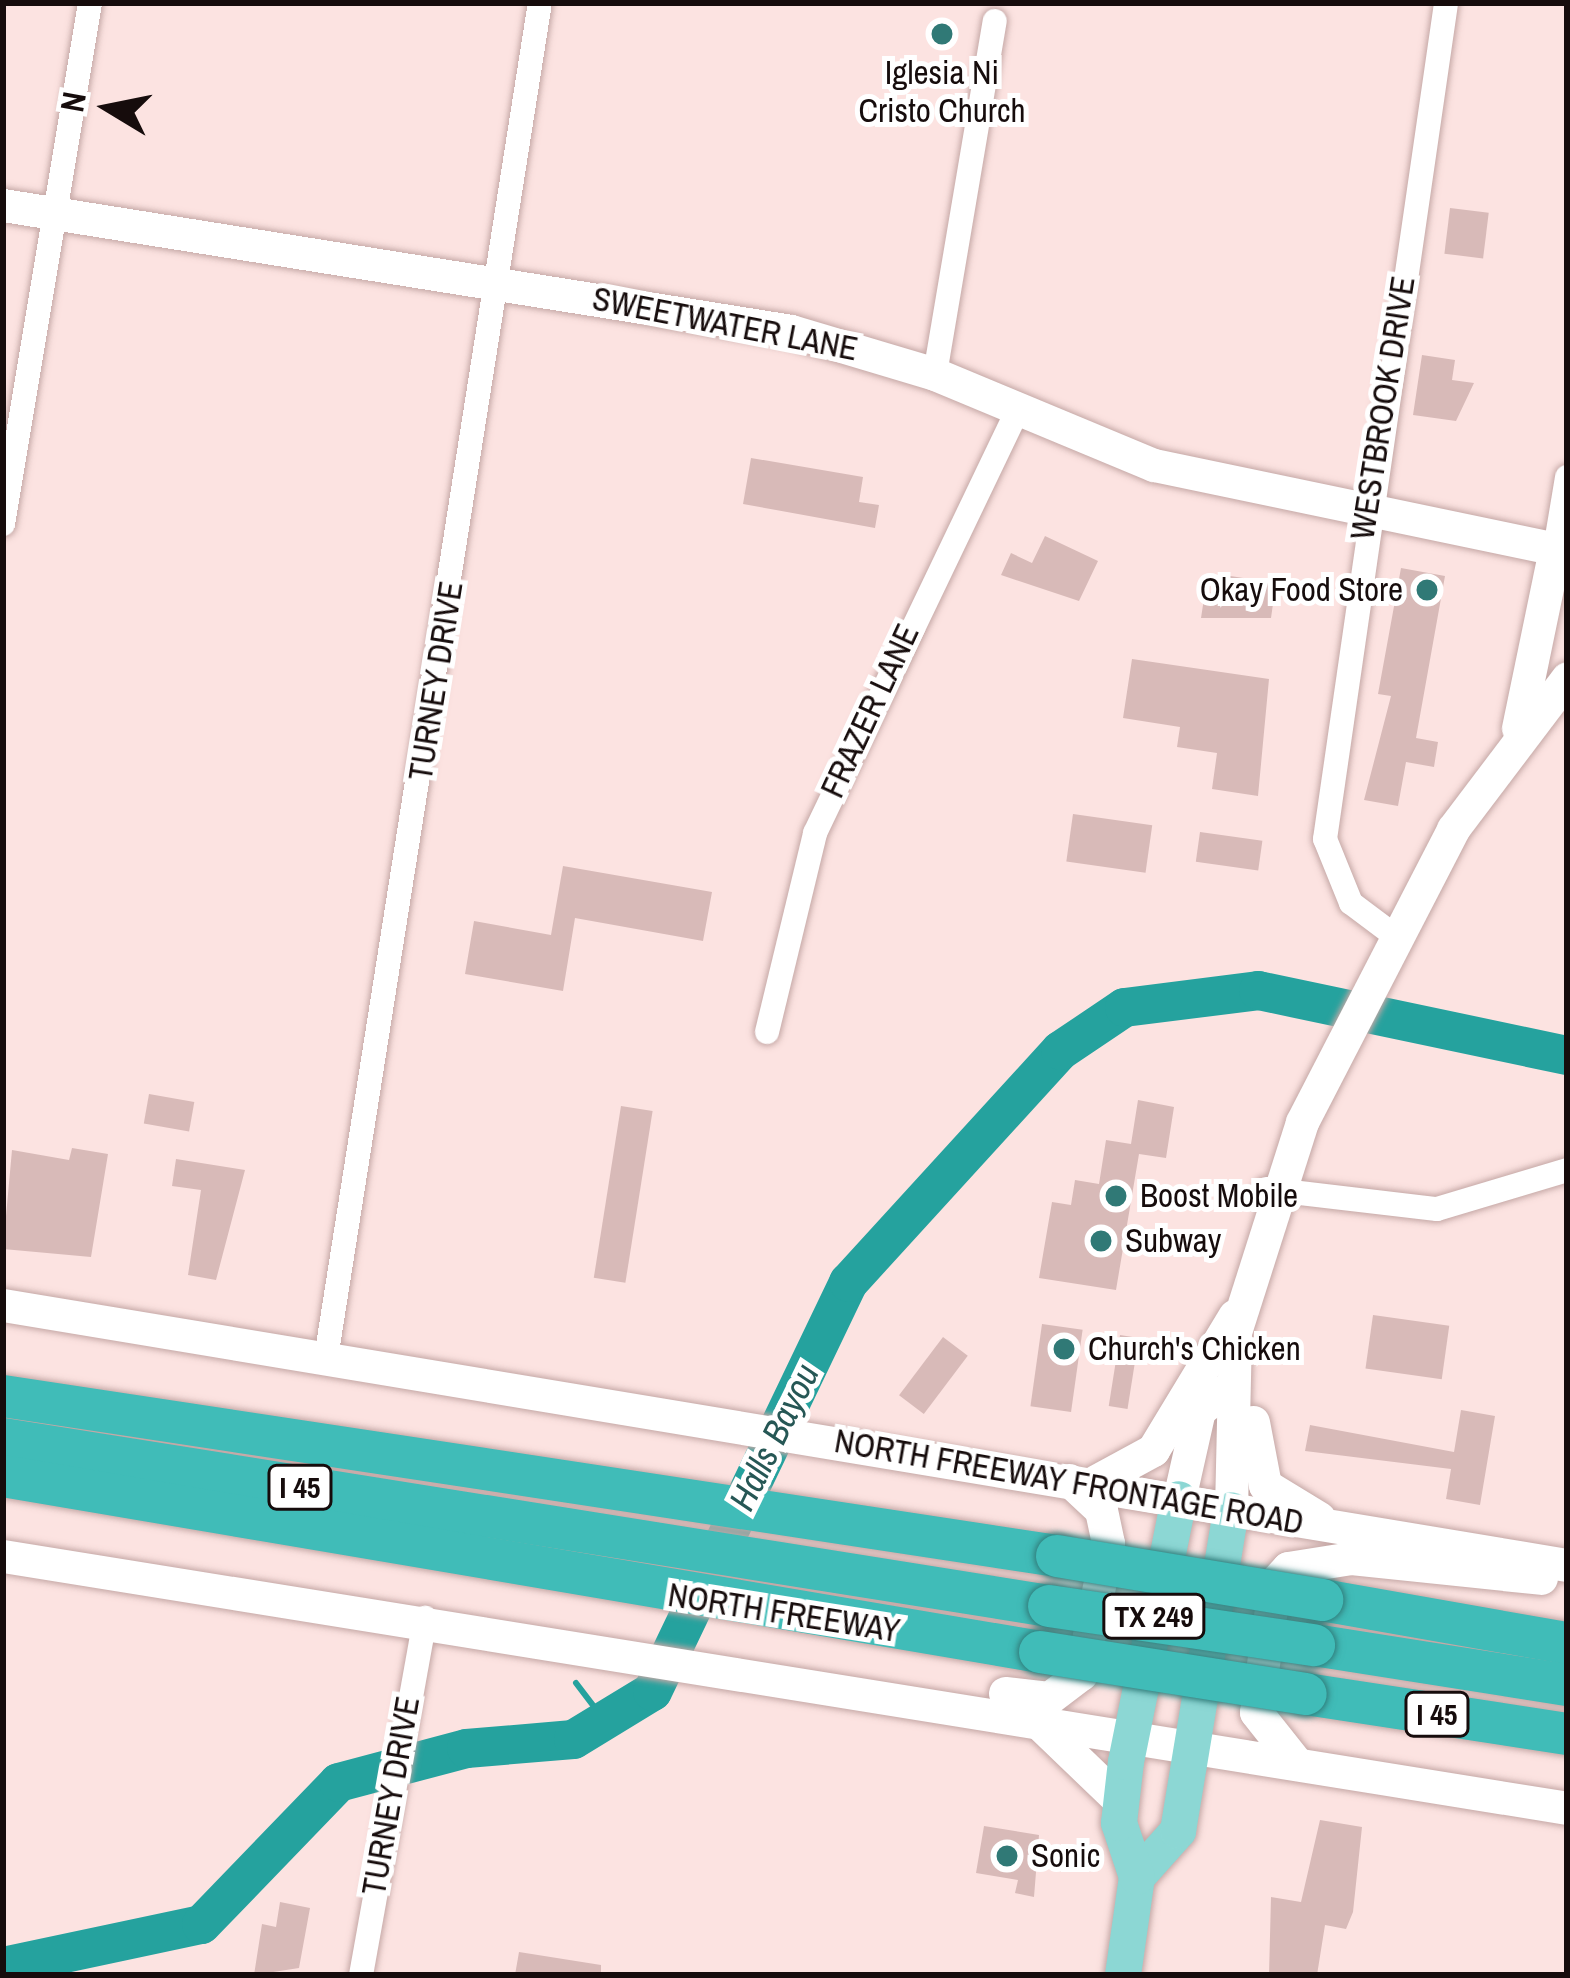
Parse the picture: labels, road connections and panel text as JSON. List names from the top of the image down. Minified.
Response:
{"streets":{"highway":["I 45","NORTH FREEWAY"],"main road":["SWEETWATER LANE","NORTH FREEWAY FRONTAGE ROAD","TX 249"],"street":["WESTBROOK DRIVE","TURNEY DRIVE","FRAZER LANE"]},"crossings":[["SWEETWATER LANE","WESTBROOK DRIVE"],["SWEETWATER LANE","TURNEY DRIVE"],["SWEETWATER LANE","FRAZER LANE"],["TURNEY DRIVE","NORTH FREEWAY FRONTAGE ROAD"],["NORTH FREEWAY FRONTAGE ROAD","TX 249"]],"water":["Halls Bayou"],"places":["Iglesia Ni Cristo Church","Okay Food Store","Boost Mobile","Subway","Church's Chicken","Sonic"],"north":"left"}
